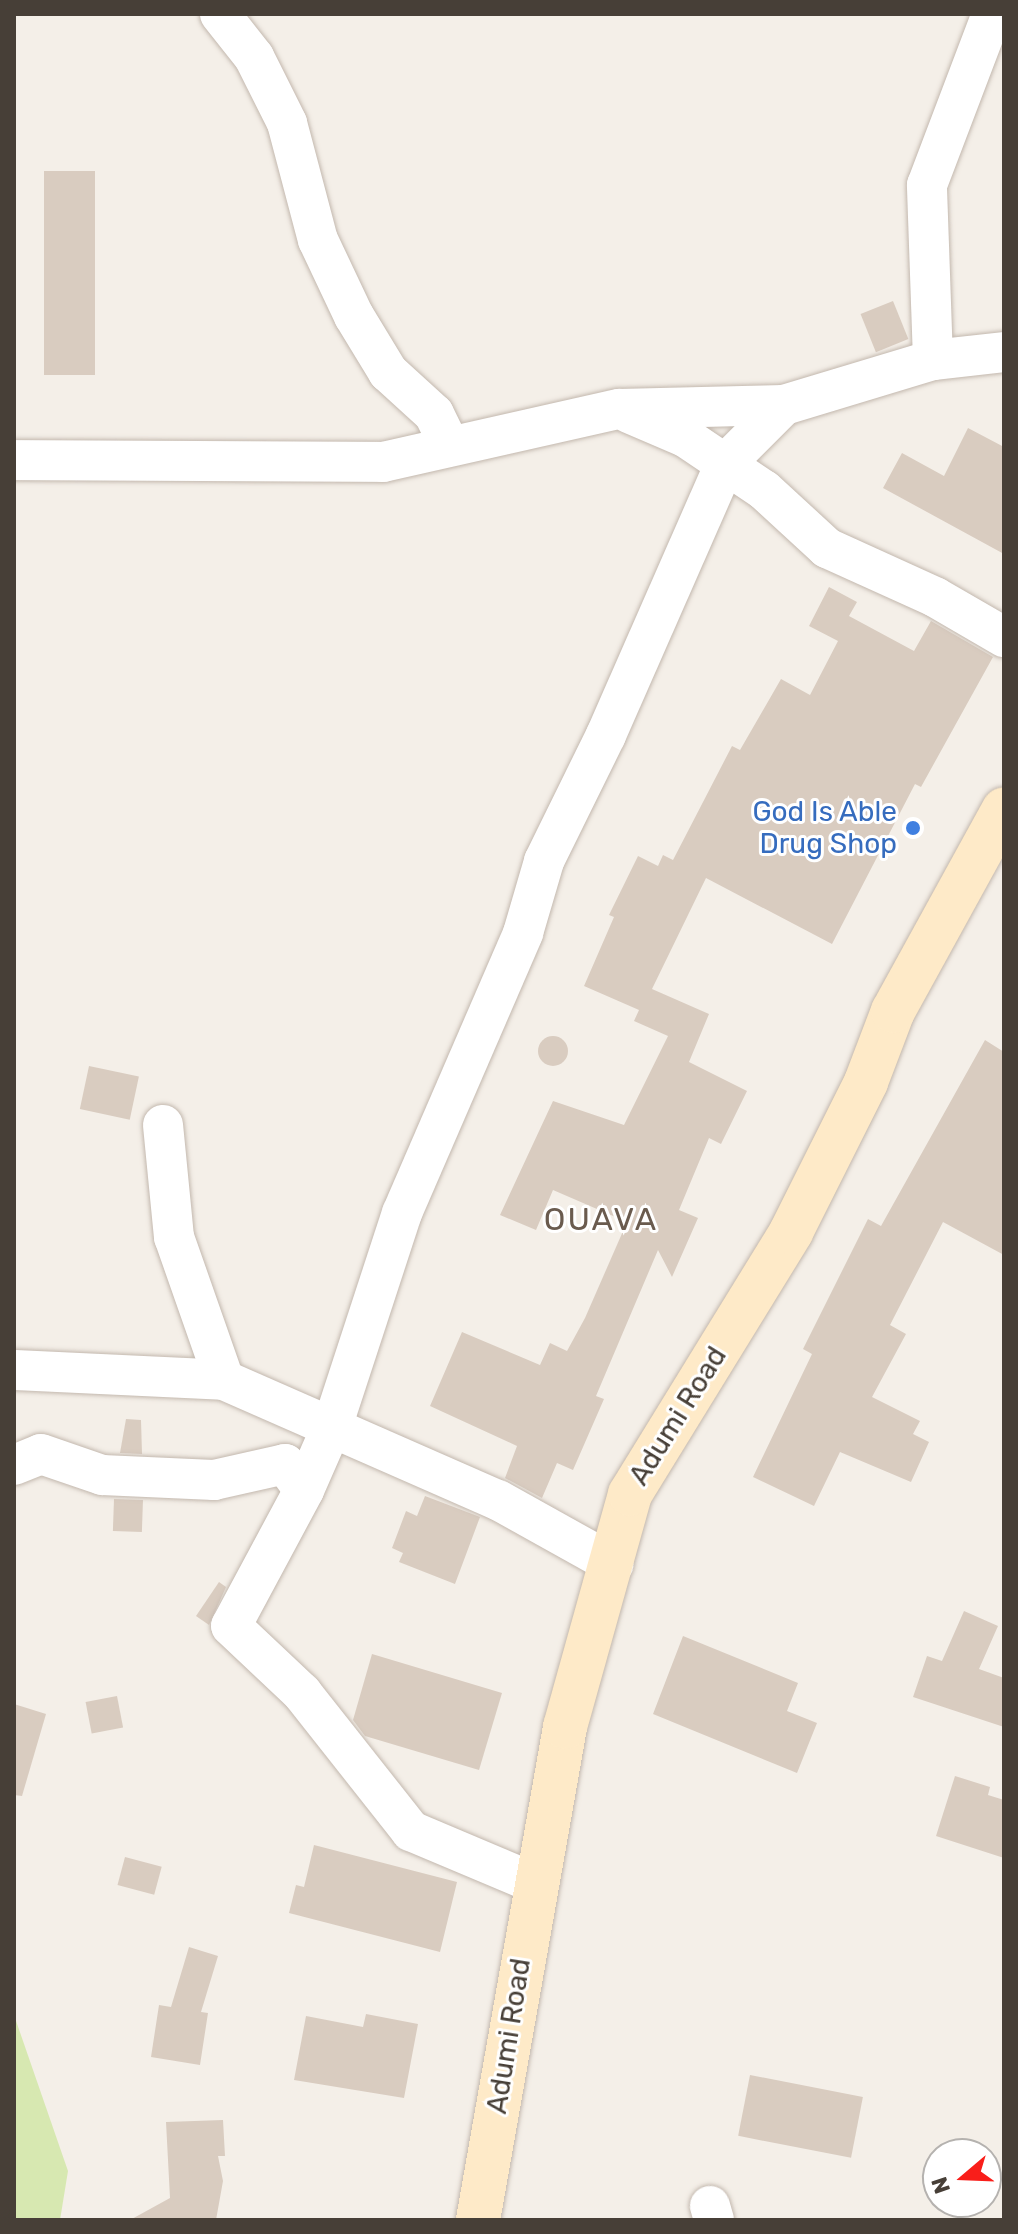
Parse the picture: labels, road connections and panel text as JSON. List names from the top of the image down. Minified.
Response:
{"streets":{"main road":["Adumi Road"]},"districts":["OUAVA"],"places":["God Is Able Drug Shop"],"north":"left"}
